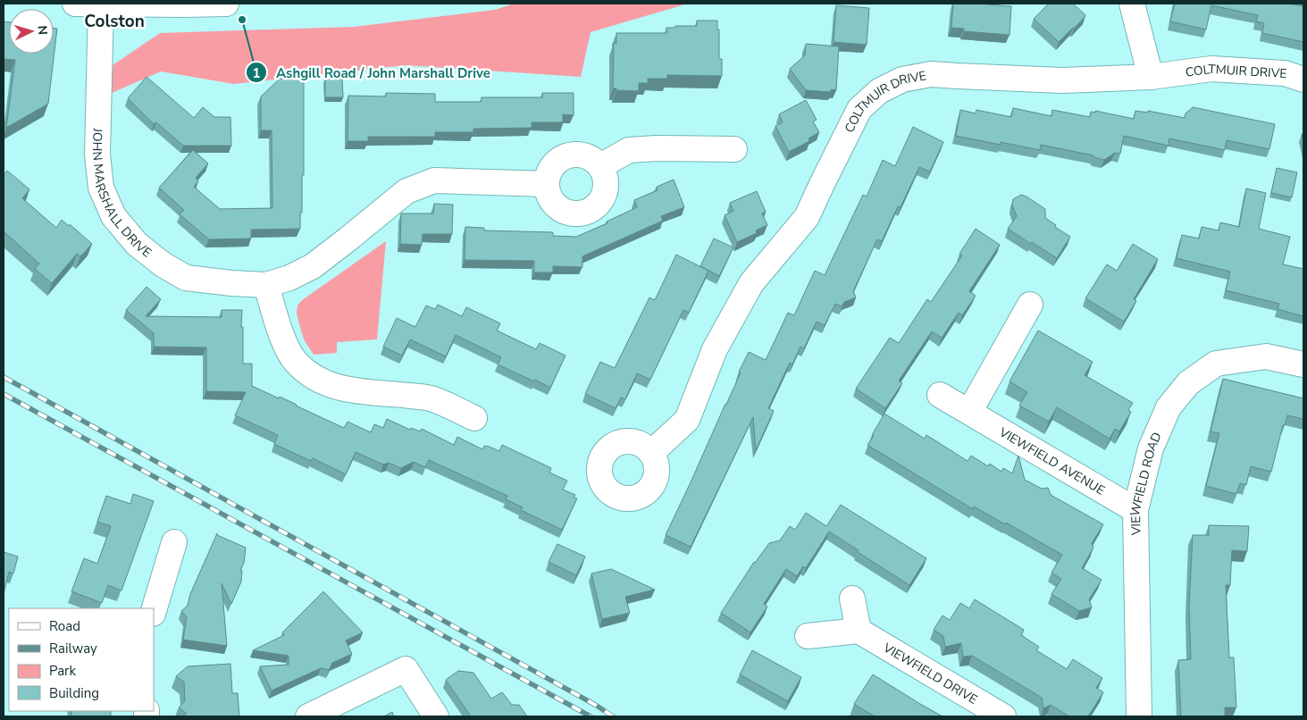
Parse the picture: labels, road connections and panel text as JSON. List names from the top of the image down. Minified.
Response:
{"streets":{"street":["COLTMUIR DRIVE","JOHN MARSHALL DRIVE","VIEWFIELD AVENUE","VIEWFIELD ROAD","VIEWFIELD DRIVE"]},"crossings":[["VIEWFIELD AVENUE","VIEWFIELD ROAD"]],"districts":["Colston"],"places":["Ashgill Road / John Marshall Drive"],"legend":["Road","Railway","Park","Building"],"north":"right"}
